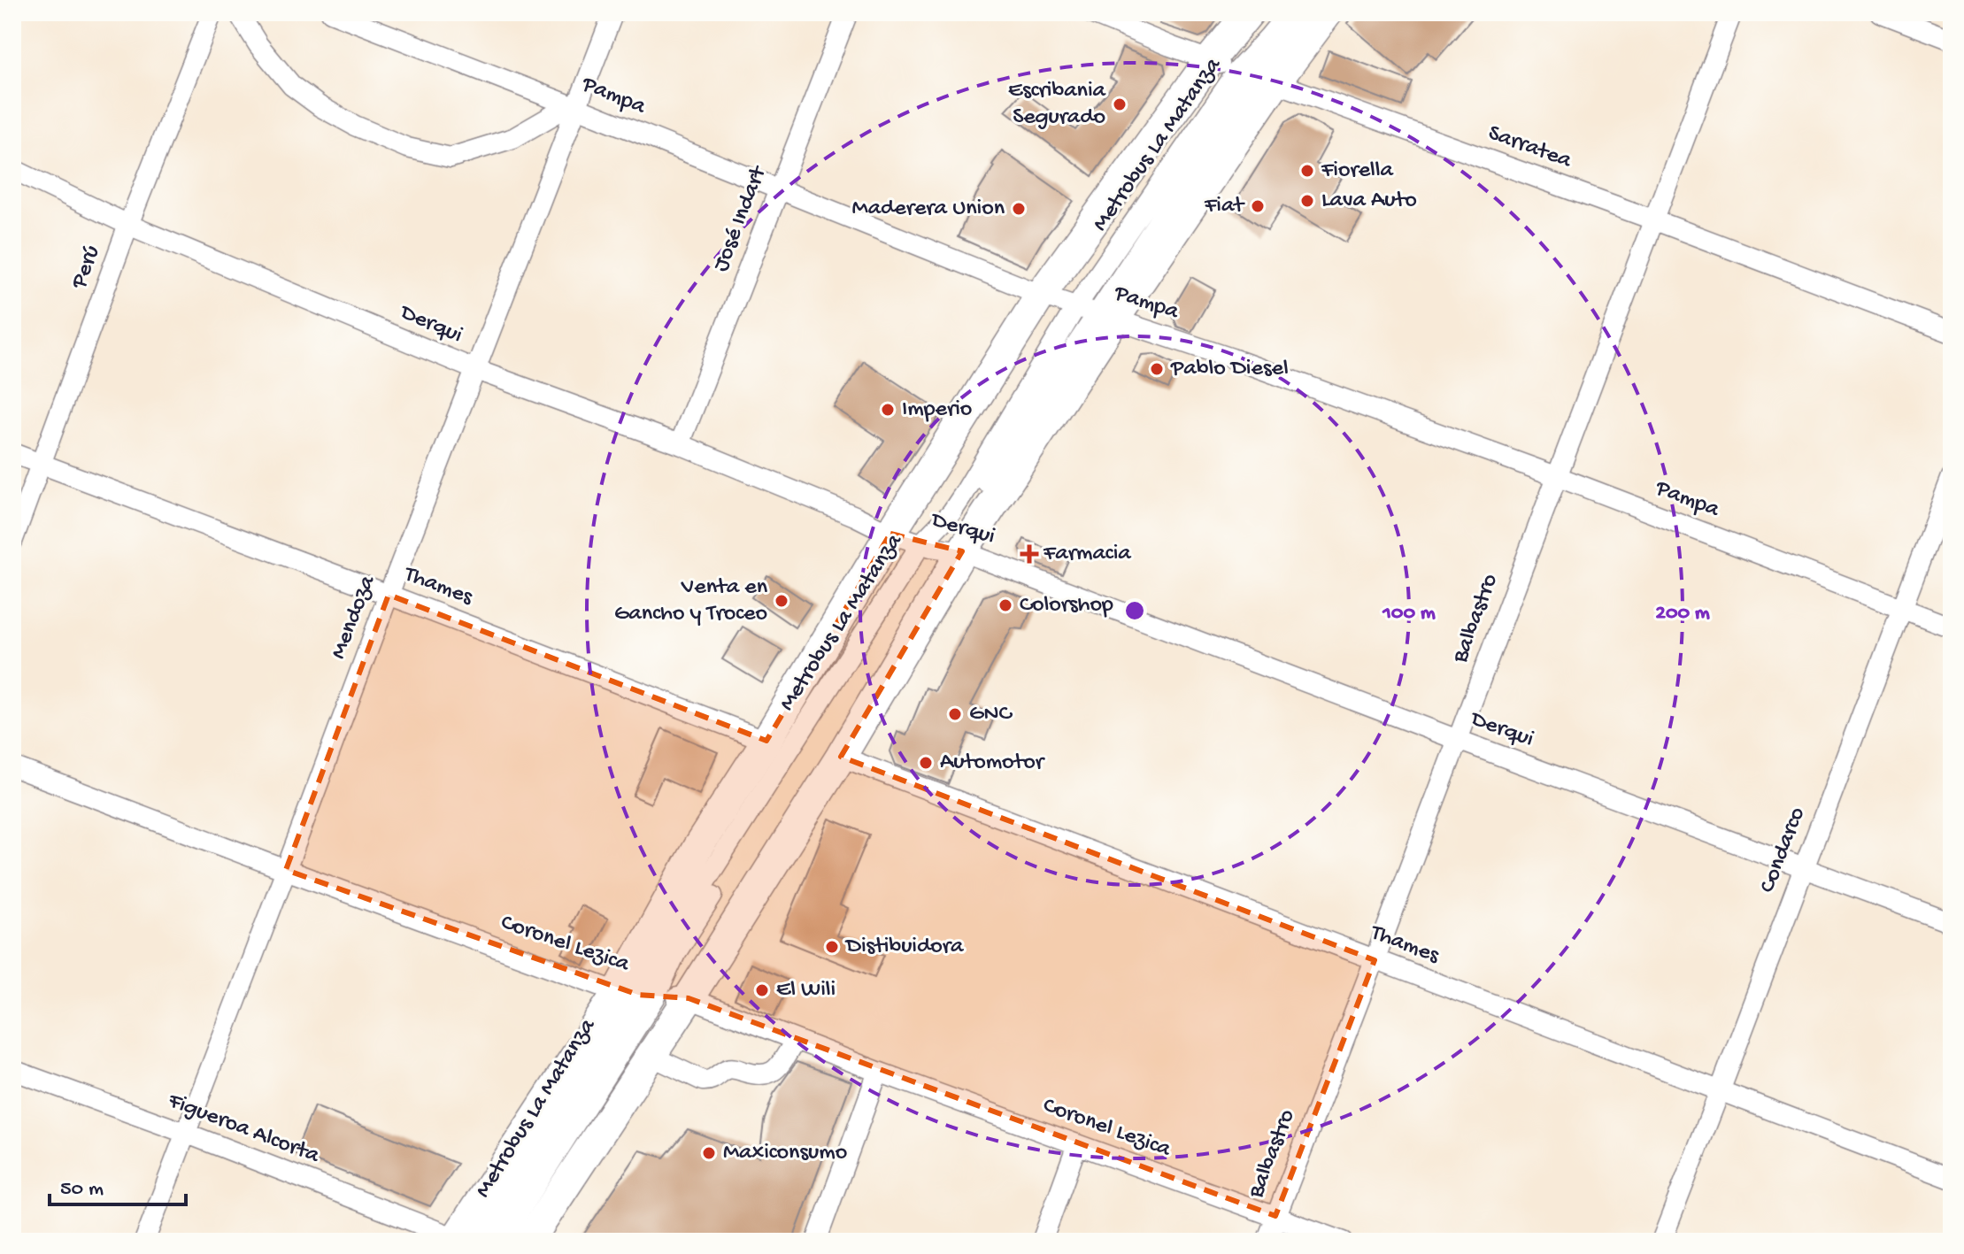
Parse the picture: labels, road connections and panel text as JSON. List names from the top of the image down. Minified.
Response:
{"streets":{"street":["Pampa","Metrobus La Matanza","Sarratea","José Indart","Perú","Derqui","Thames","Mendoza","Balbastro","Condarco","Coronel Lezica","Figueroa Alcorta"]},"crossings":[["Pampa","Metrobus La Matanza"],["Pampa","José Indart"],["Pampa","Mendoza"],["Pampa","Balbastro"],["Pampa","Condarco"],["Metrobus La Matanza","Sarratea"],["Metrobus La Matanza","Derqui"],["Metrobus La Matanza","Coronel Lezica"],["Sarratea","Balbastro"],["José Indart","Derqui"],["Perú","Derqui"],["Perú","Thames"],["Derqui","Mendoza"],["Derqui","Balbastro"],["Derqui","Condarco"],["Thames","Mendoza"],["Thames","Balbastro"],["Thames","Condarco"],["Mendoza","Coronel Lezica"],["Mendoza","Figueroa Alcorta"],["Balbastro","Coronel Lezica"]],"places":{"other":["Escribania Segurado","Fiorella","Lava Auto","Fiat","Maderera Union","Pablo Diesel","Imperio","Venta en Gancho y Troceo","Colorshop","GNC","Automotor","Distibuidora","El Wili","Maxiconsumo"],"health":["Farmacia"]},"scale_bar":"50 m","rings":["100 m","200 m"]}
